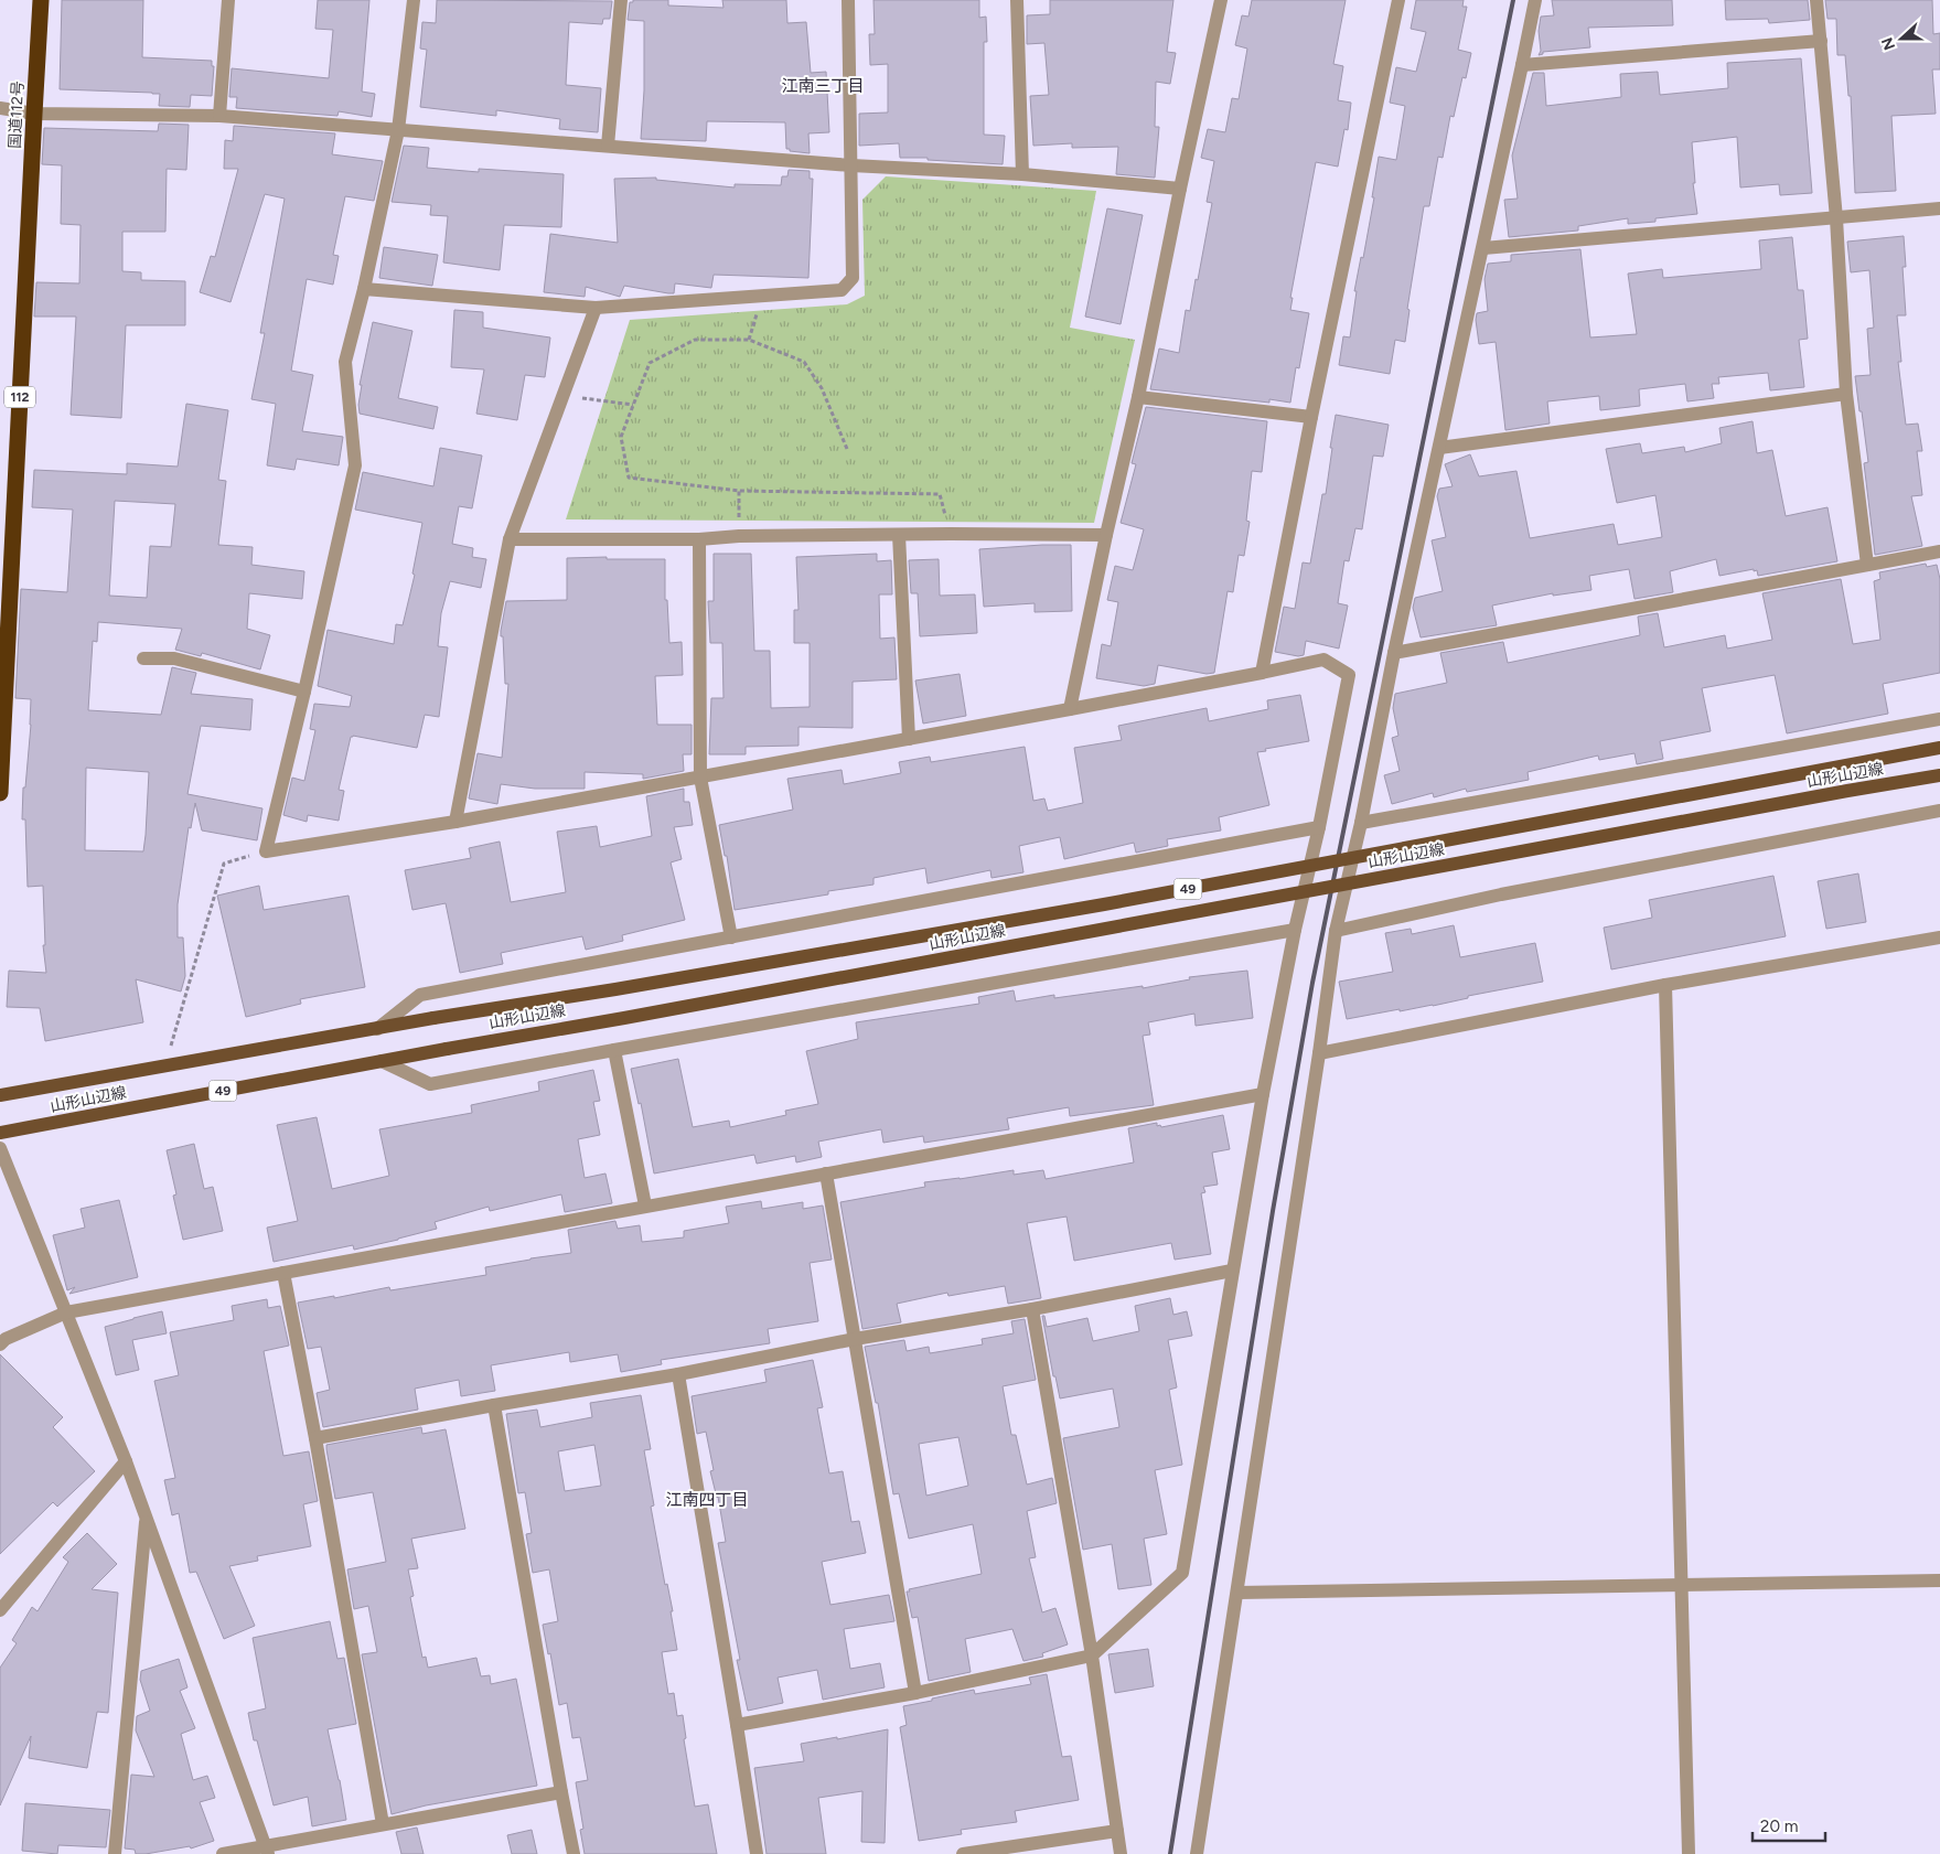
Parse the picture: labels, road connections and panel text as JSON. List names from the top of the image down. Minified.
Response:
{"streets":{"highway":["国道112号","112"],"main road":["山形山辺線","49"]},"districts":["江南三丁目","江南四丁目"],"scale_bar":"20 m","north":"left"}
